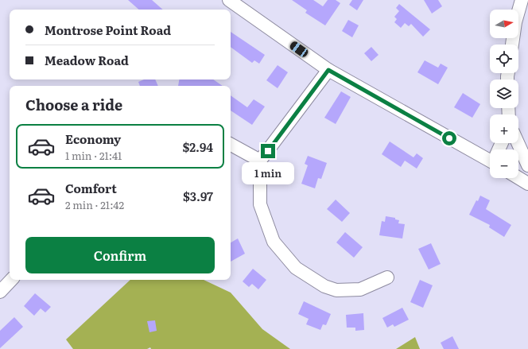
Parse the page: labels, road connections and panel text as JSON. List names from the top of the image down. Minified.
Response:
{"north":"right","page":{"map_buttons":["+","−"],"banner":["Montrose Point Road","Meadow Road"],"heading":"Choose a ride","list":[{"name":"Economy","note":"1 min · 21:41","value":"$2.94"},{"name":"Comfort","note":"2 min · 21:42","value":"$3.97"}],"bubble":"1 min","buttons":"Confirm"}}
